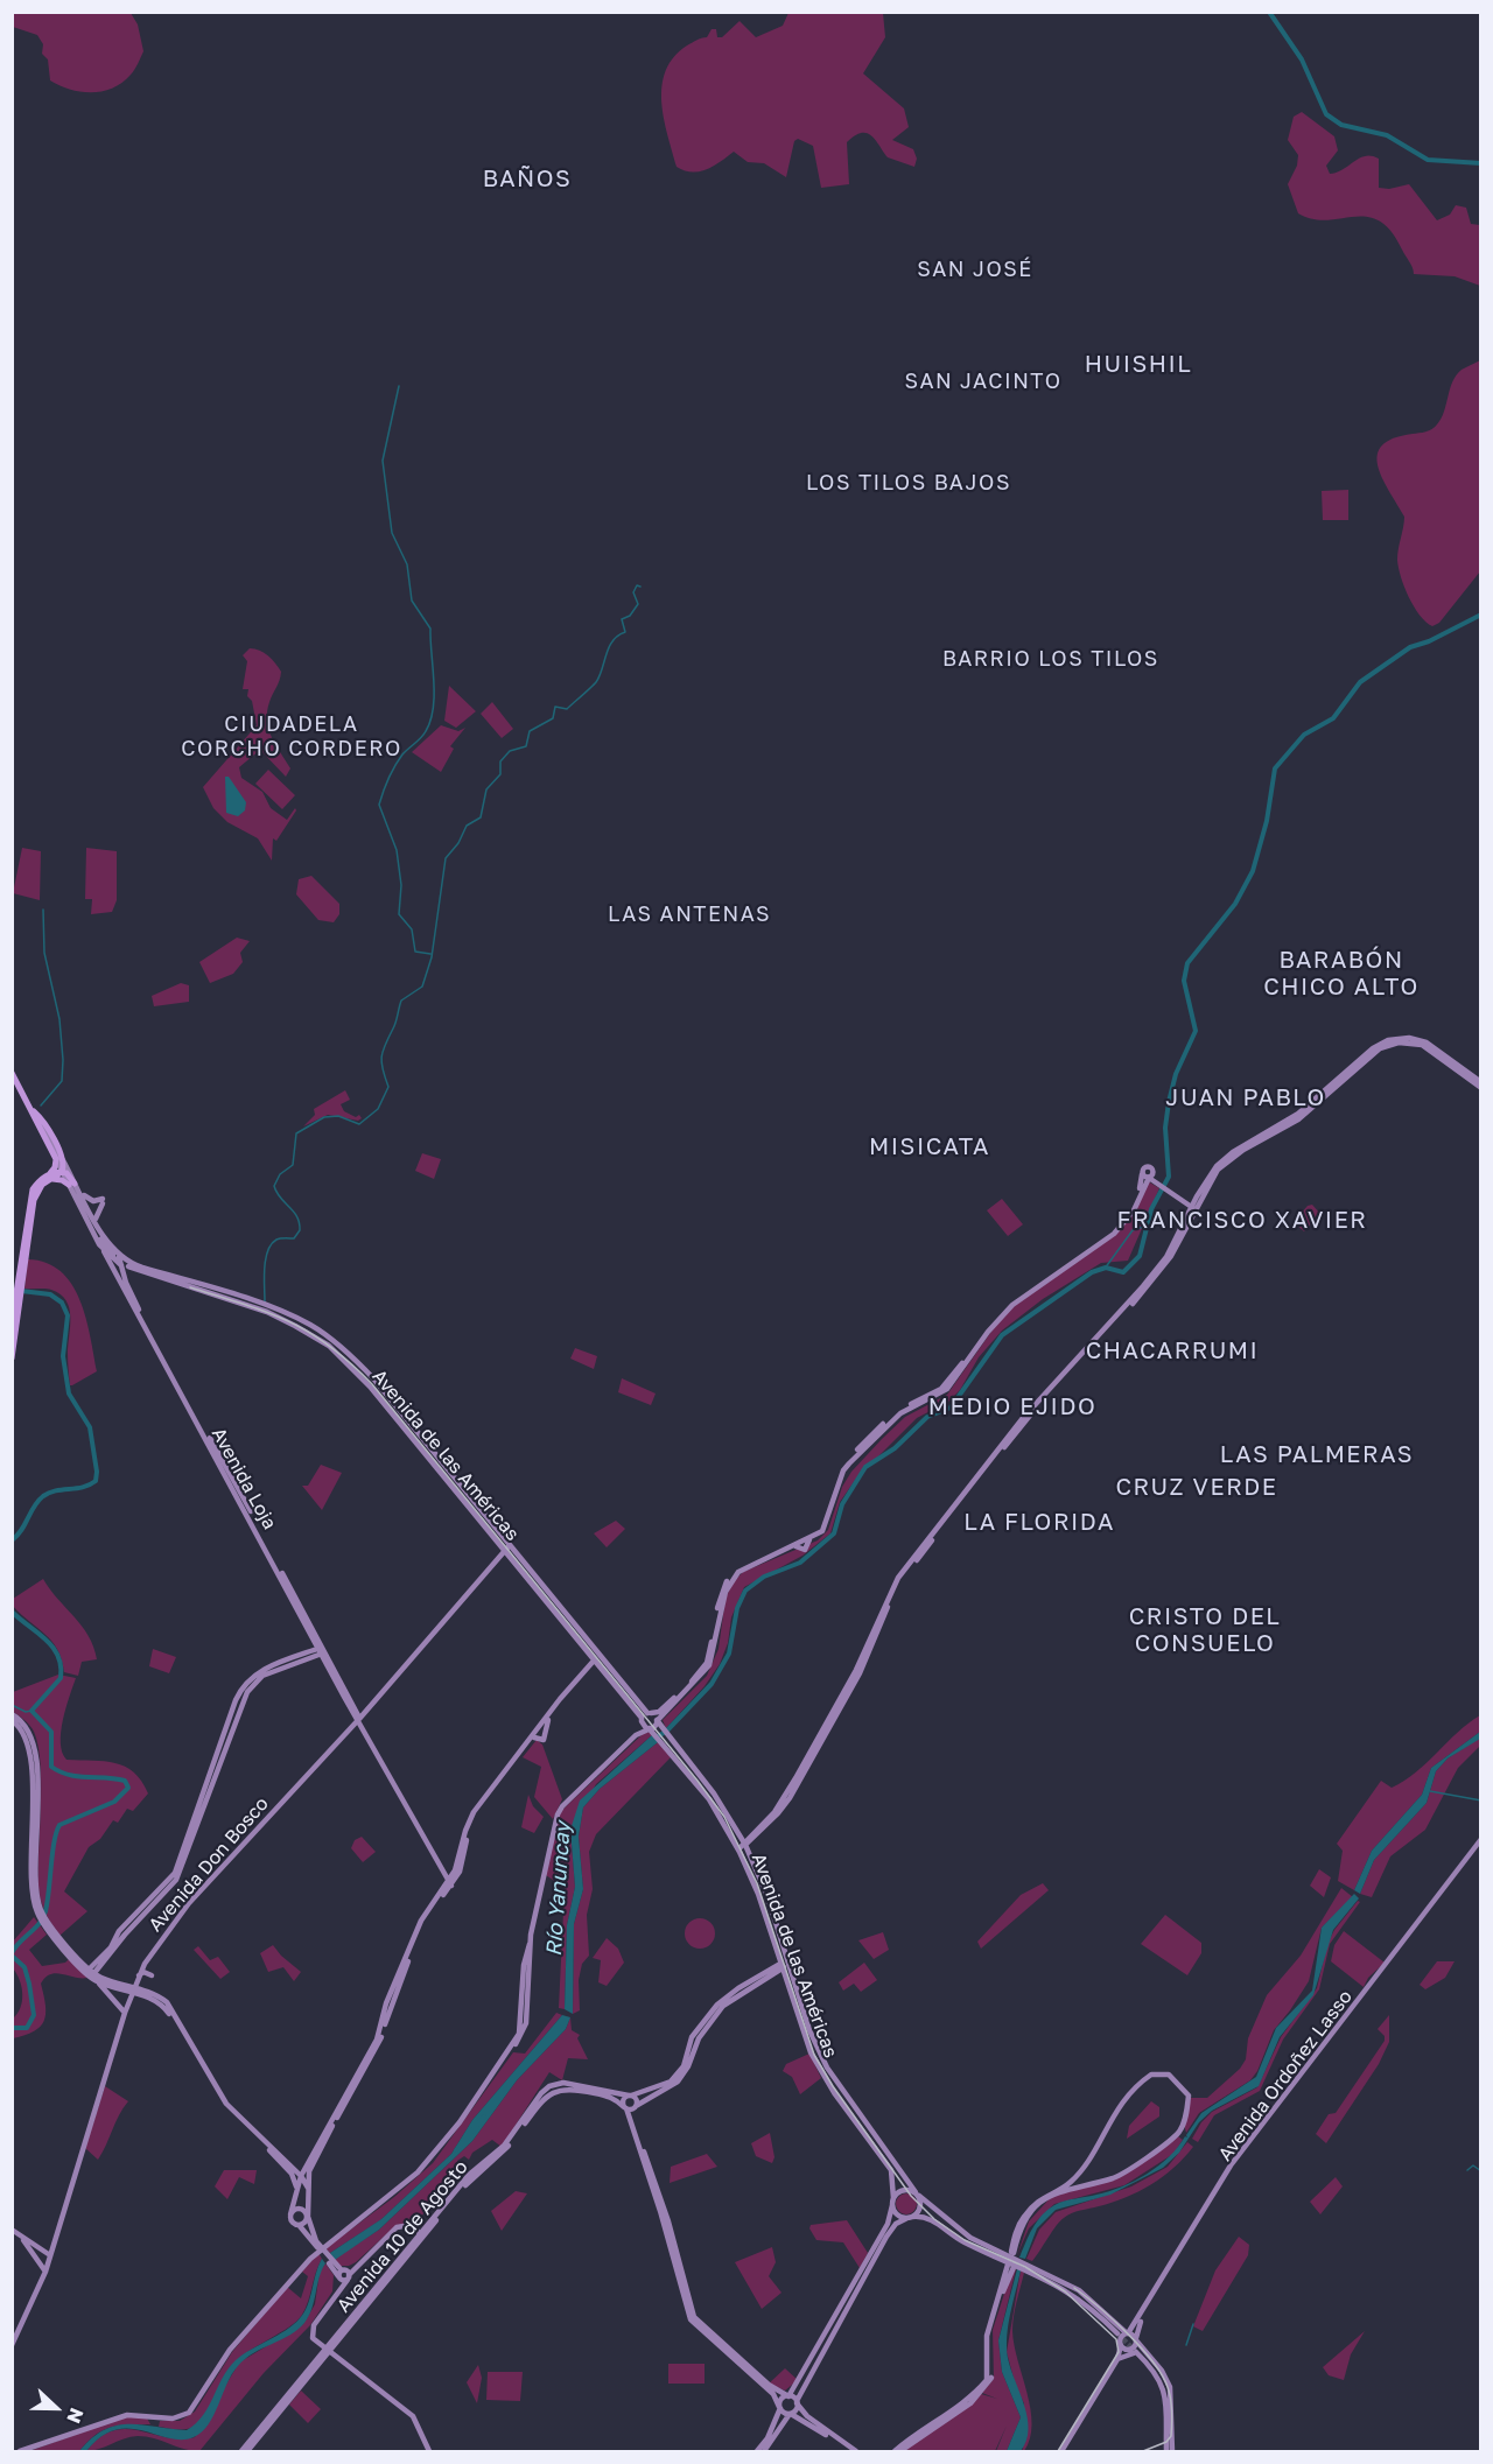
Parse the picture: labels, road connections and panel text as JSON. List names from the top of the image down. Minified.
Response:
{"streets":{"highway":["Avenida de las Américas"],"main road":["Avenida Loja","Avenida Don Bosco","Avenida Ordoñez Lasso","Avenida 10 de Agosto"]},"crossings":[["Avenida de las Américas","Avenida Loja"],["Avenida de las Américas","Avenida Don Bosco"],["Avenida de las Américas","Avenida Ordoñez Lasso"],["Avenida Loja","Avenida Don Bosco"]],"districts":["BAÑOS","SAN JOSÉ","HUISHIL","SAN JACINTO","LOS TILOS BAJOS","BARRIO LOS TILOS","CIUDADELA CORCHO CORDERO","LAS ANTENAS","BARABÓN CHICO ALTO","JUAN PABLO","MISICATA","FRANCISCO XAVIER","CHACARRUMI","MEDIO EJIDO","LAS PALMERAS","CRUZ VERDE","LA FLORIDA","CRISTO DEL CONSUELO"],"water":["Río Yanuncay"],"north":"right"}
